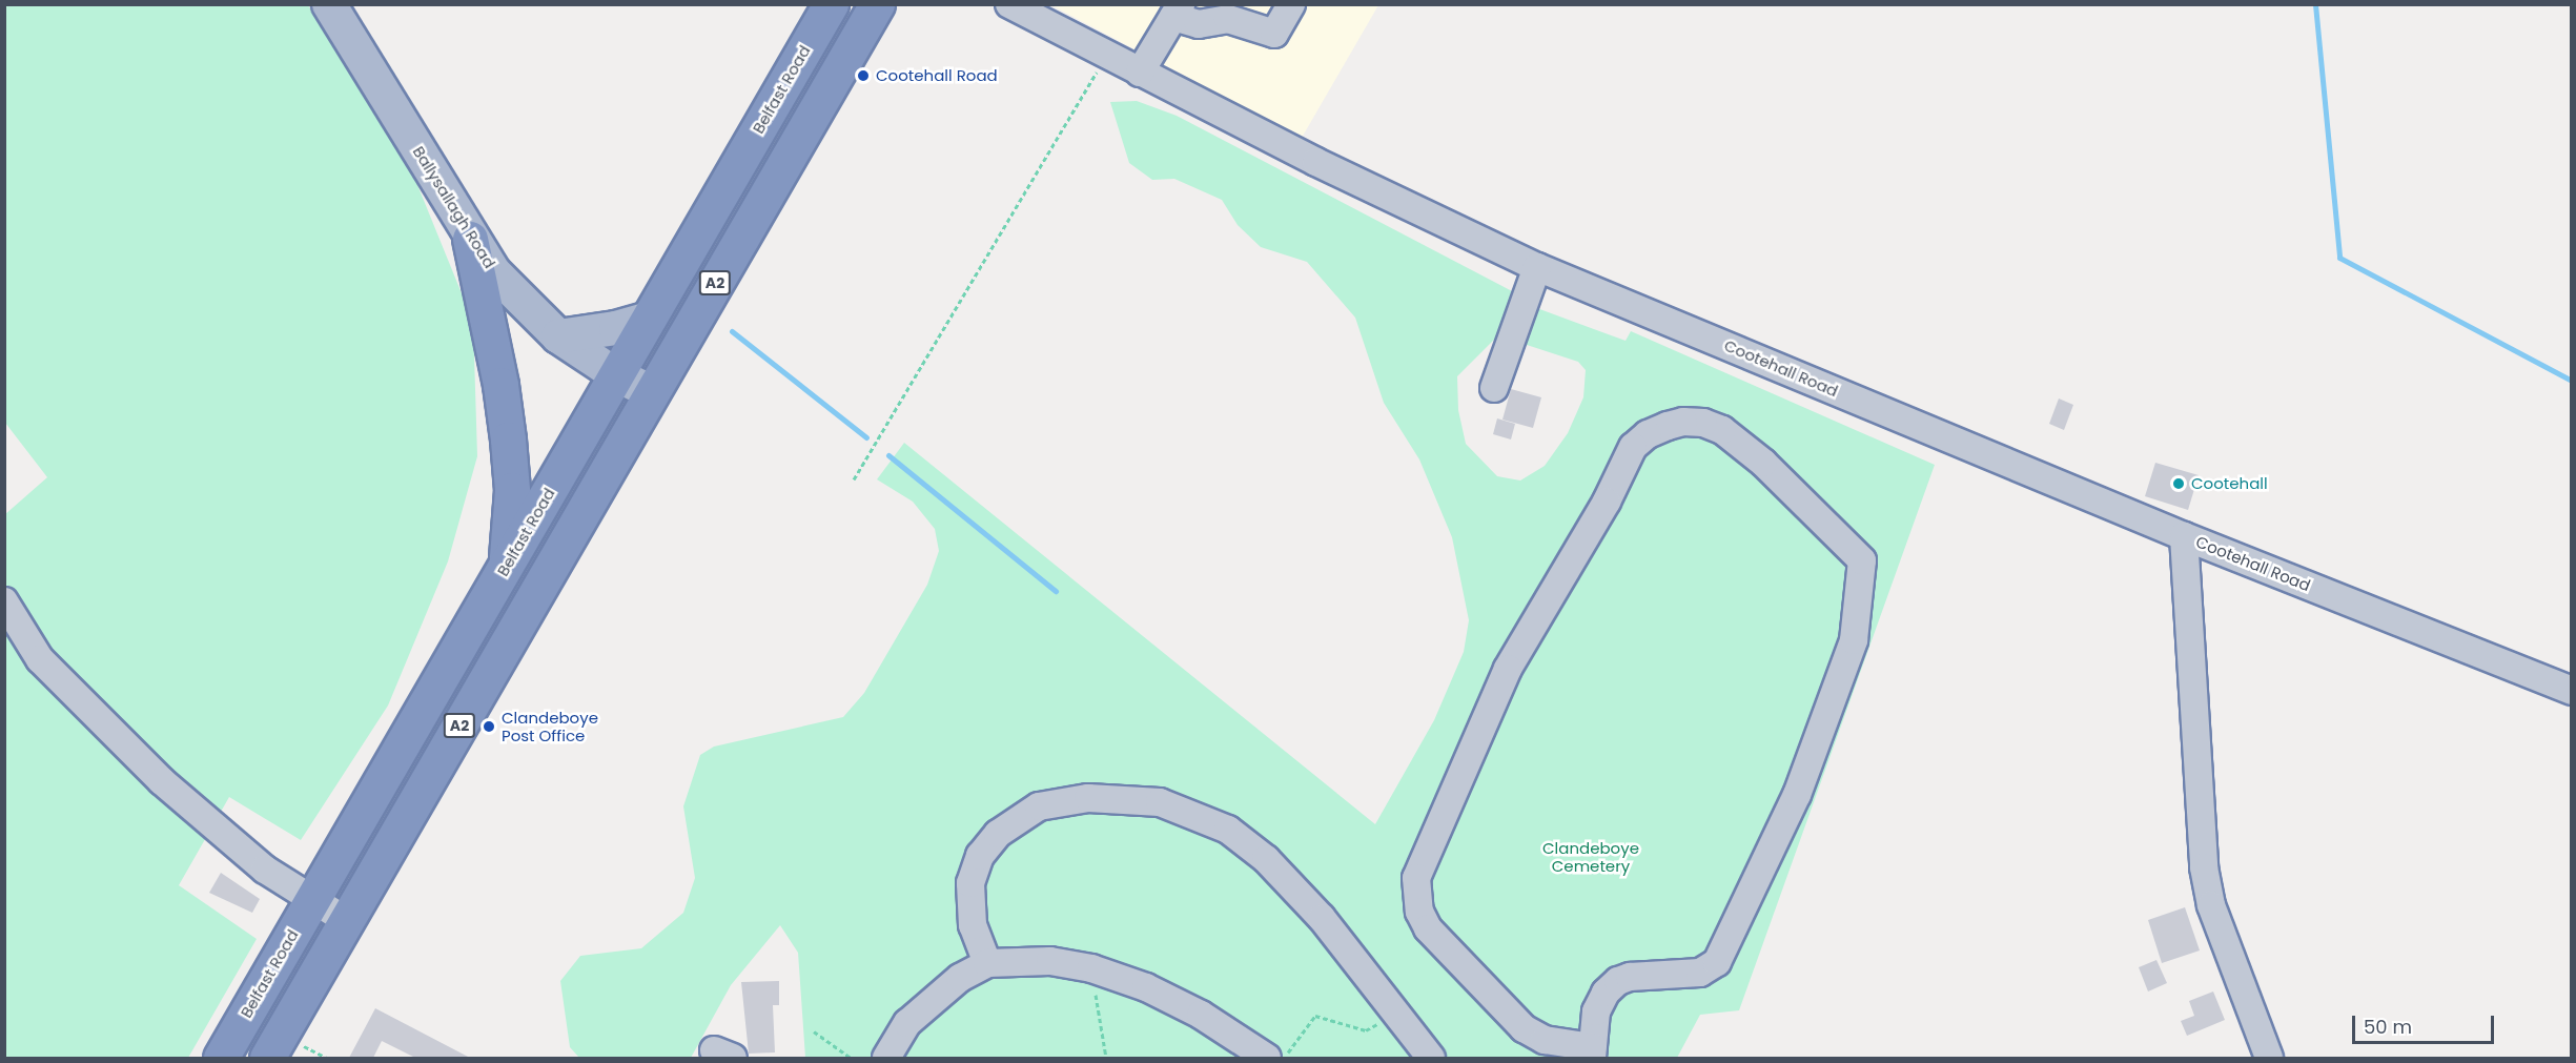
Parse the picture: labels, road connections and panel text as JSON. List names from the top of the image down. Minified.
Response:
{"streets":{"highway":["Belfast Road","A2"],"main road":["Ballysallagh Road"],"street":["Cootehall Road"]},"crossings":[["Belfast Road","Ballysallagh Road"],["Ballysallagh Road","A2"]],"parks":["Clandeboye Cemetery"],"places":["Cootehall Road","Cootehall","Clandeboye Post Office"],"scale_bar":"50 m"}
